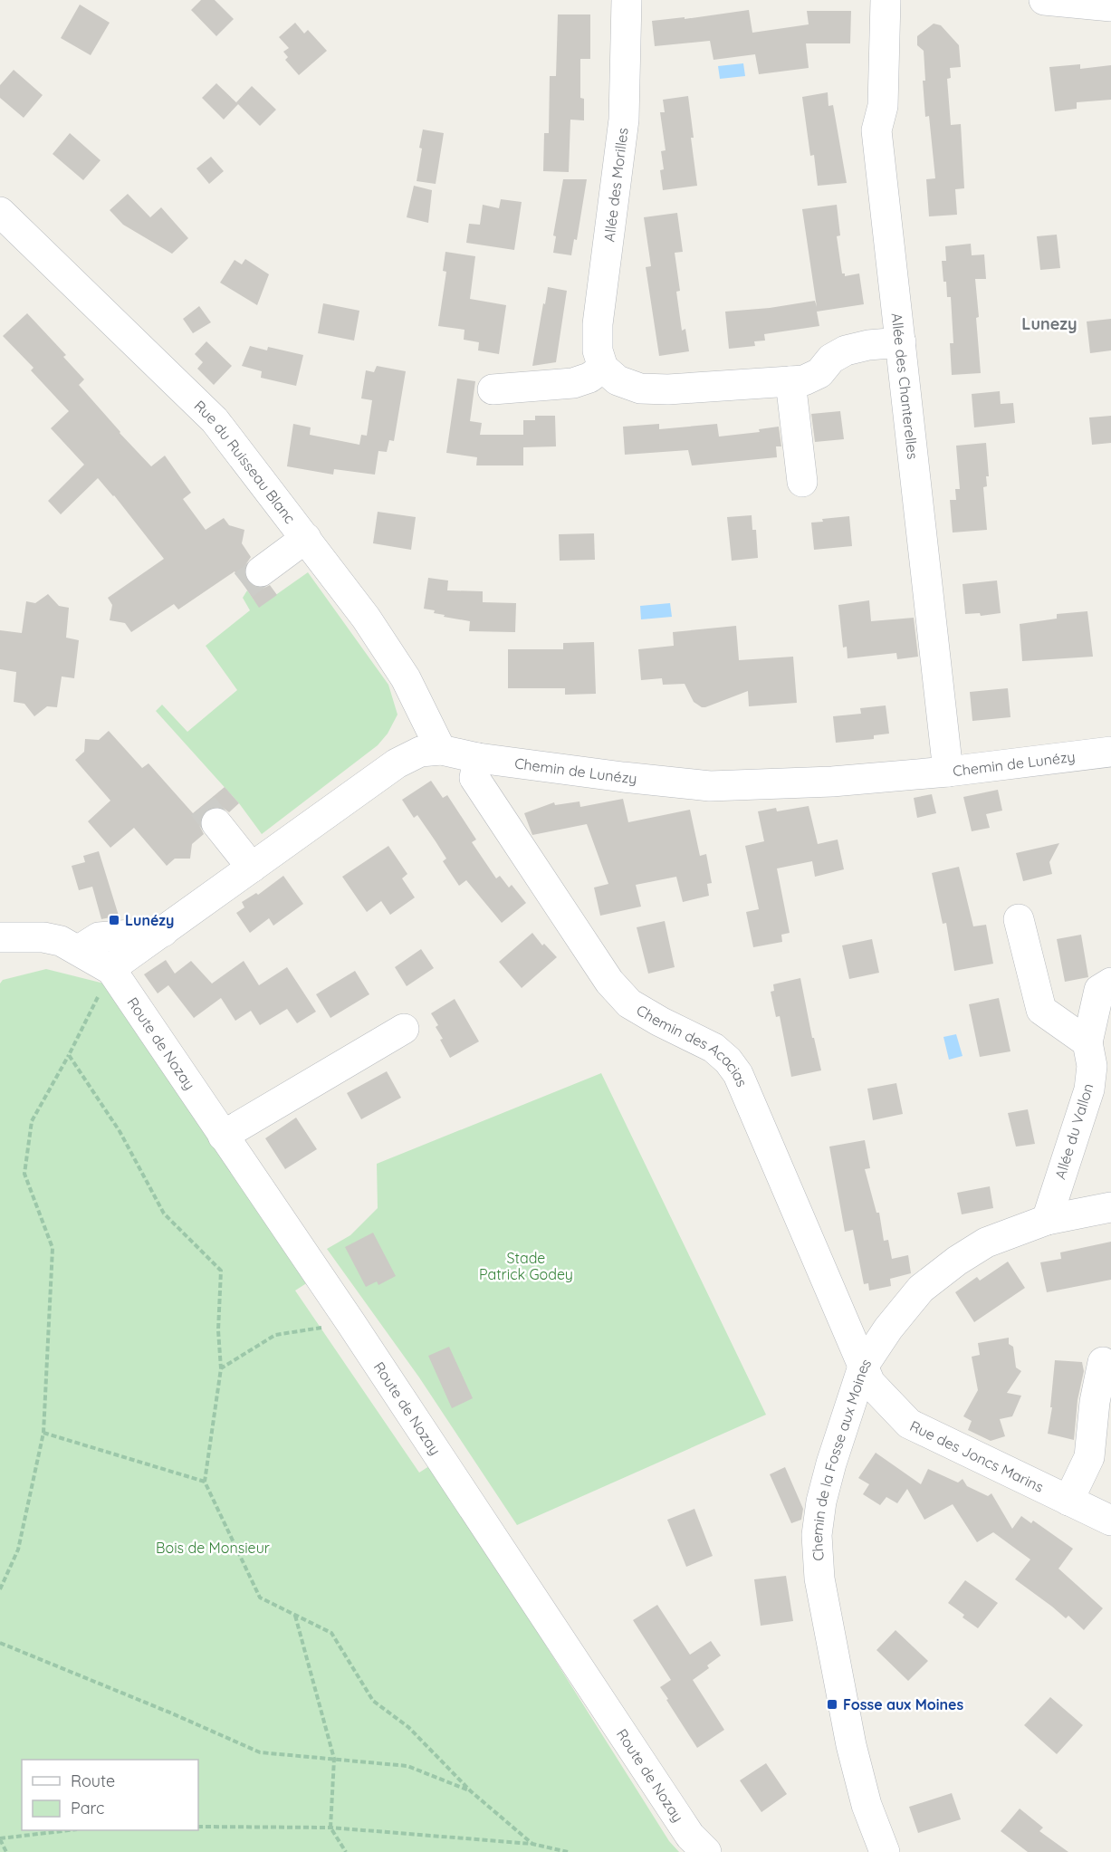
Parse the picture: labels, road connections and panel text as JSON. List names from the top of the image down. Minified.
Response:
{"streets":{"street":["Allée des Morilles","Allée des Chanterelles","Rue du Ruisseau Blanc","Chemin de Lunézy","Route de Nozay","Chemin des Acacias","Allée du Vallon","Rue des Joncs Marins","Chemin de la Fosse aux Moines"]},"crossings":[["Allée des Chanterelles","Chemin de Lunézy"],["Rue du Ruisseau Blanc","Chemin de Lunézy"],["Chemin de Lunézy","Route de Nozay"],["Chemin de Lunézy","Chemin des Acacias"],["Chemin des Acacias","Rue des Joncs Marins"],["Chemin des Acacias","Chemin de la Fosse aux Moines"],["Allée du Vallon","Chemin de la Fosse aux Moines"],["Rue des Joncs Marins","Chemin de la Fosse aux Moines"]],"districts":["Lunezy"],"parks":["Stade Patrick Godey","Bois de Monsieur"],"places":{"transit":["Lunézy","Fosse aux Moines"]},"legend":["Route","Parc"]}
